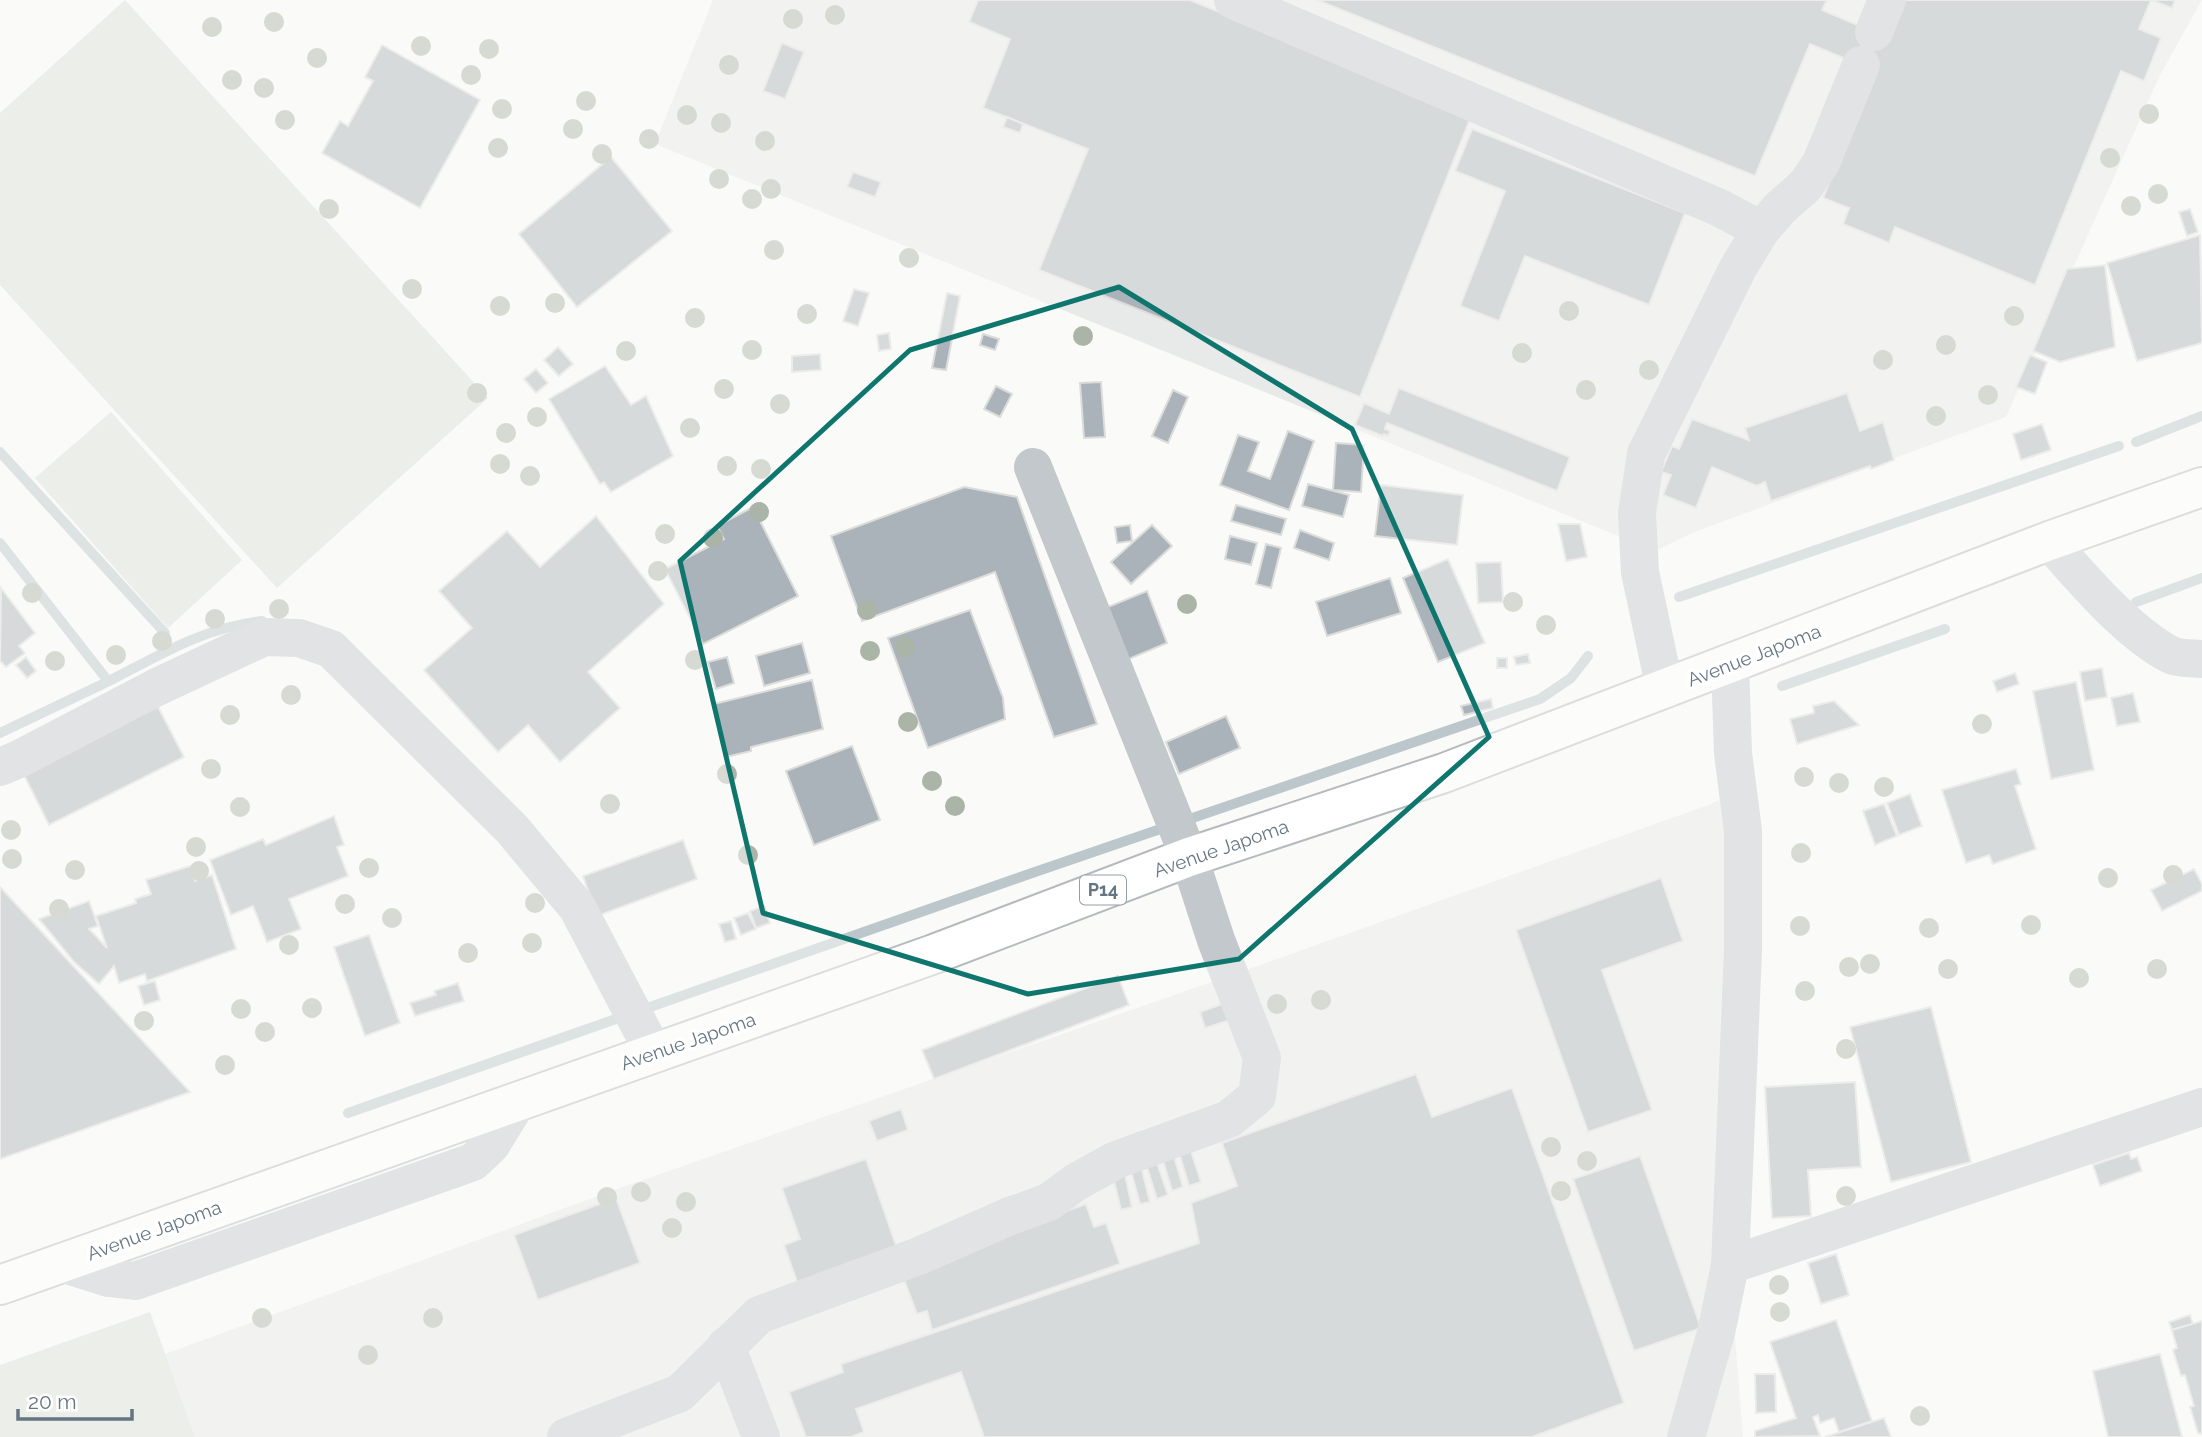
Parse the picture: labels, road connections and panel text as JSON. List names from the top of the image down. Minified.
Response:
{"streets":{"main road":["Avenue Japoma","P14"]},"scale_bar":"20 m"}
